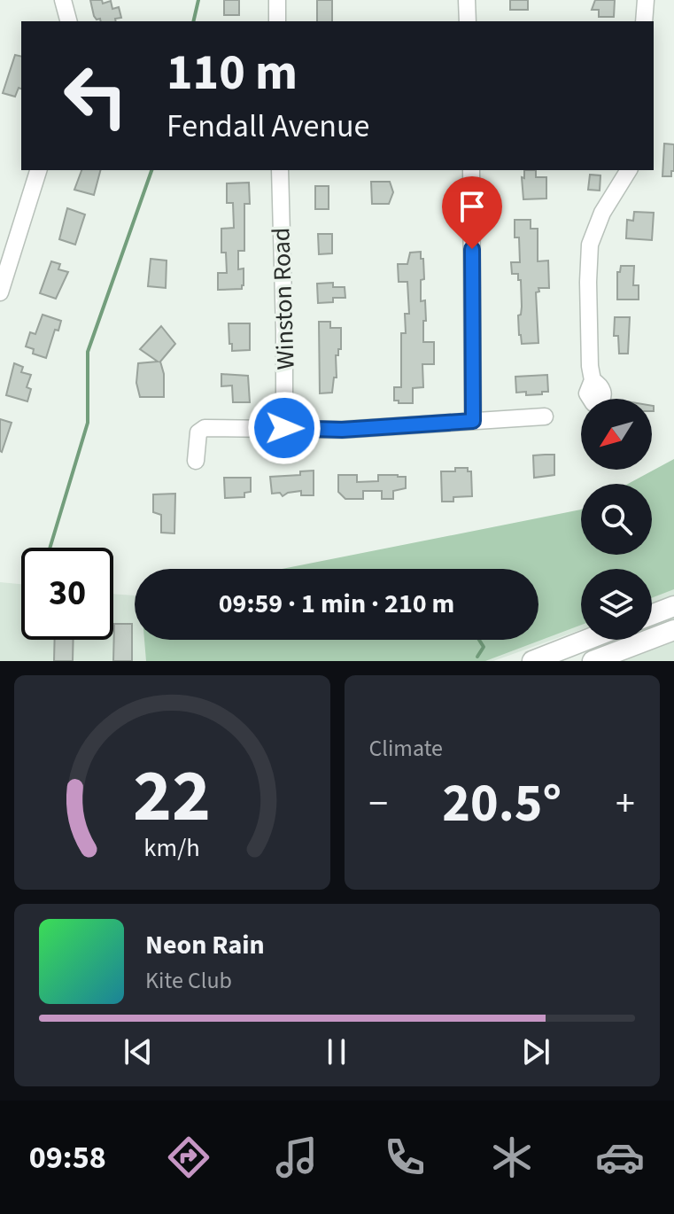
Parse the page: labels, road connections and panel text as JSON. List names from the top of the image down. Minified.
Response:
{"streets":{"street":["Winston Road"]},"north":"bottom left","page":{"turn":["110 m","Fendall Avenue"],"limit":"30","trip":"09:59 · 1 min · 210 m","tile":"Climate","heat":["−","20.5°","+"],"song":["Neon Rain","Kite Club"],"tabs":"09:58","gauge":["22","km/h"]}}
